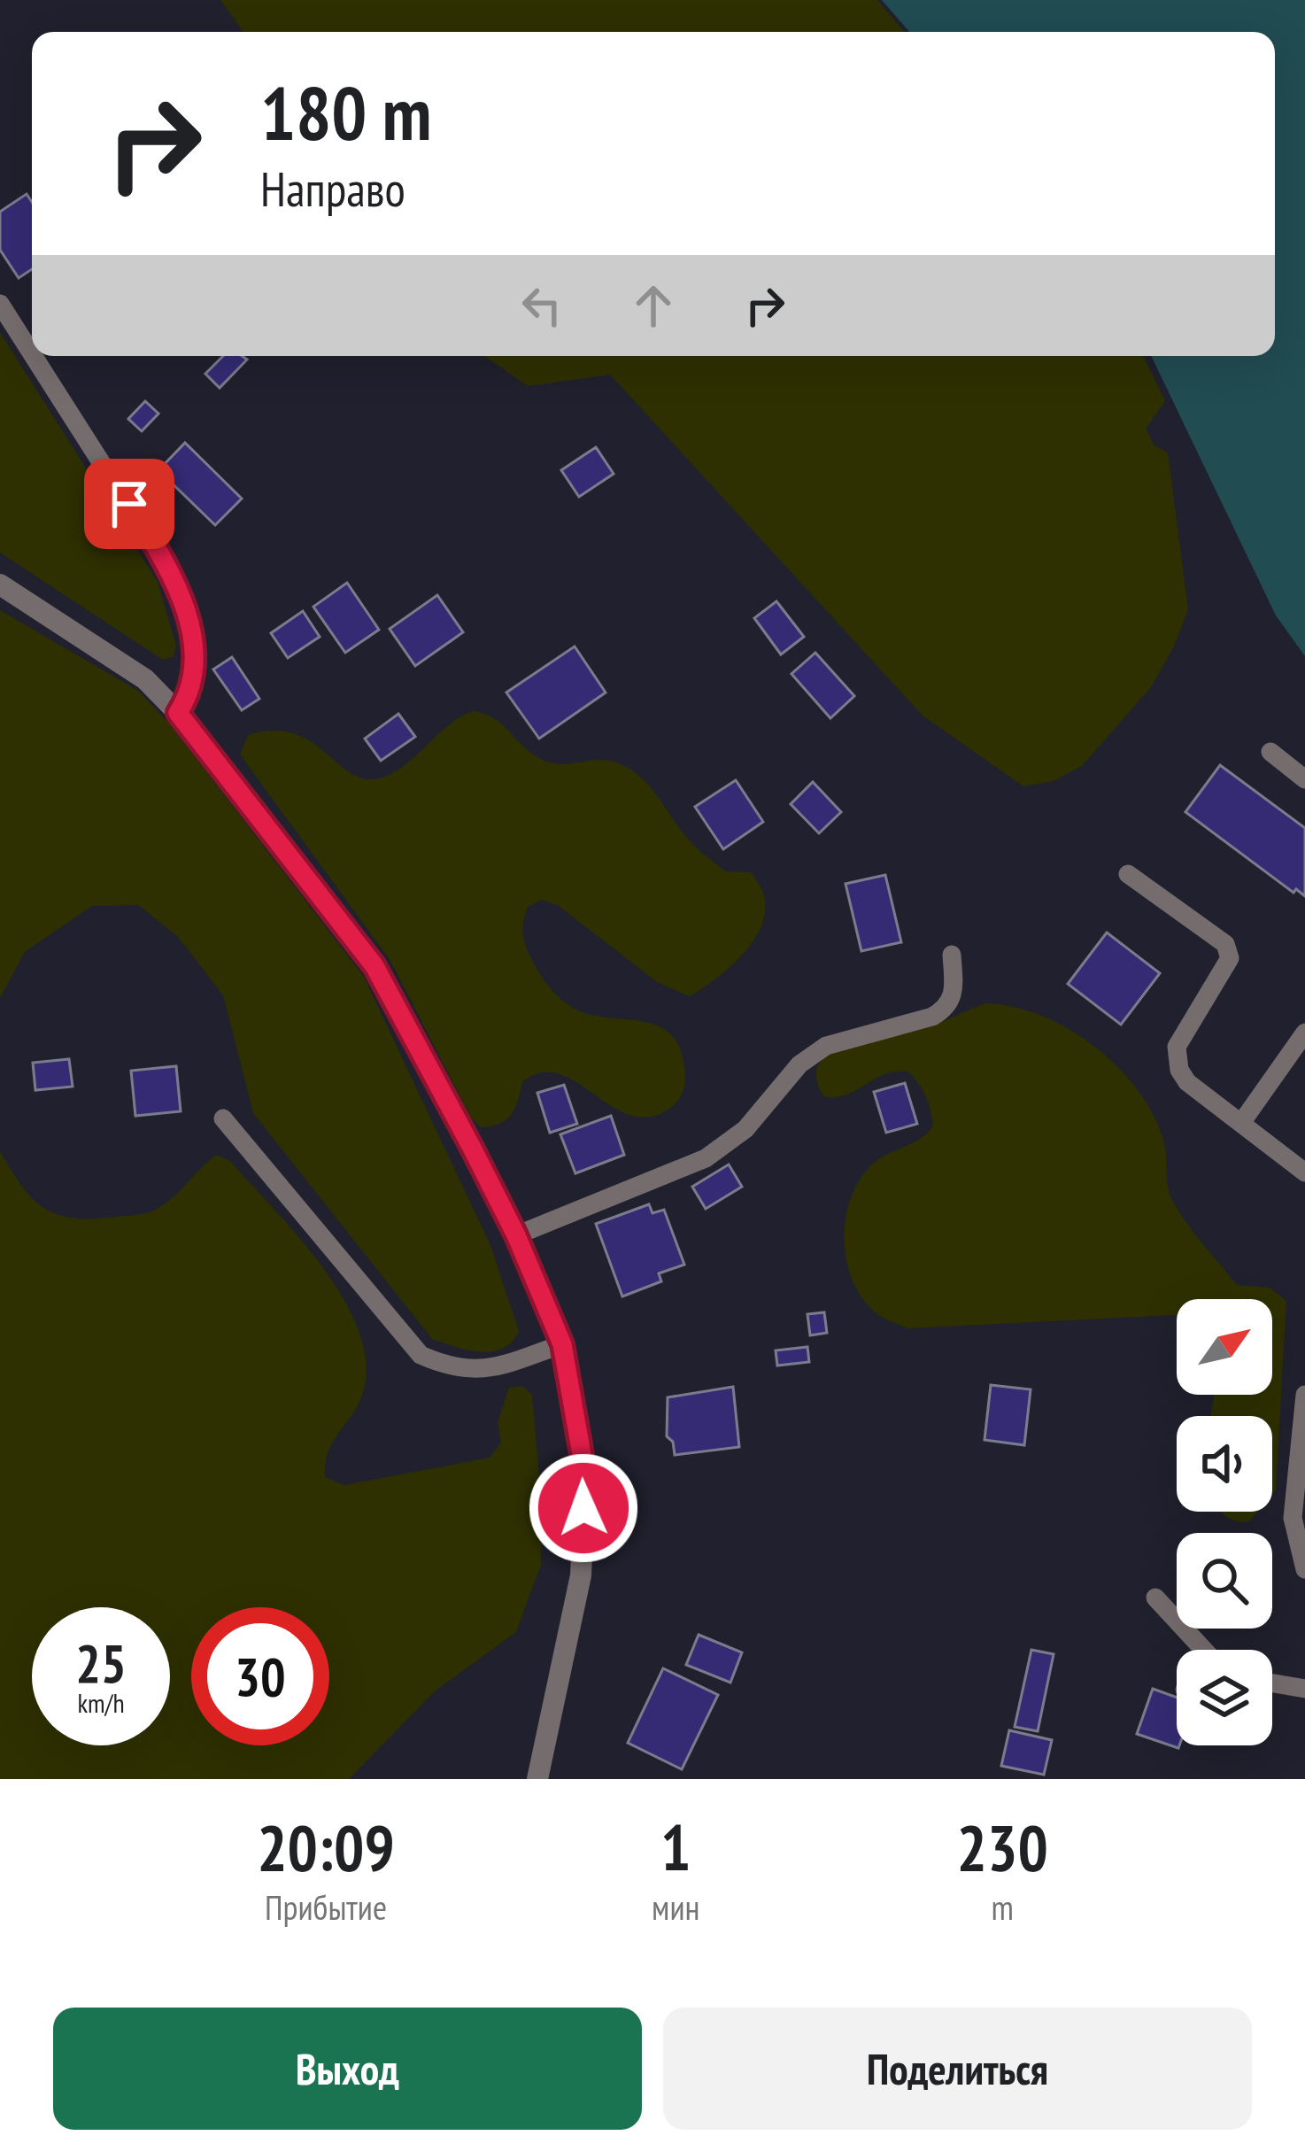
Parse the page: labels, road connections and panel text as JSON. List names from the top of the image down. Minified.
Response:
{"north":"top right","page":{"turn":["180 m","Направо"],"speed":"25 km/h","limit":"30","eta":["20:09","Прибытие","1","мин","230","m"],"buttons":["Выход","Поделиться"]}}
